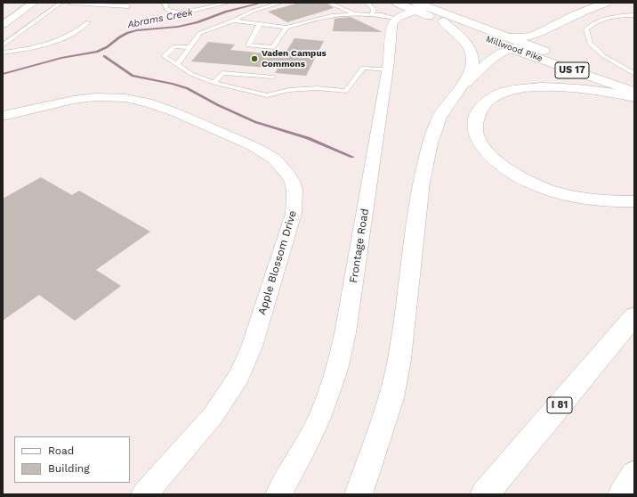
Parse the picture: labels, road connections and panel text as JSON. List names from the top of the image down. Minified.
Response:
{"streets":{"main road":["Millwood Pike","US 17","I 81"],"street":["Frontage Road","Apple Blossom Drive"]},"water":["Abrams Creek"],"places":["Vaden Campus Commons"],"legend":["Road","Building"]}
